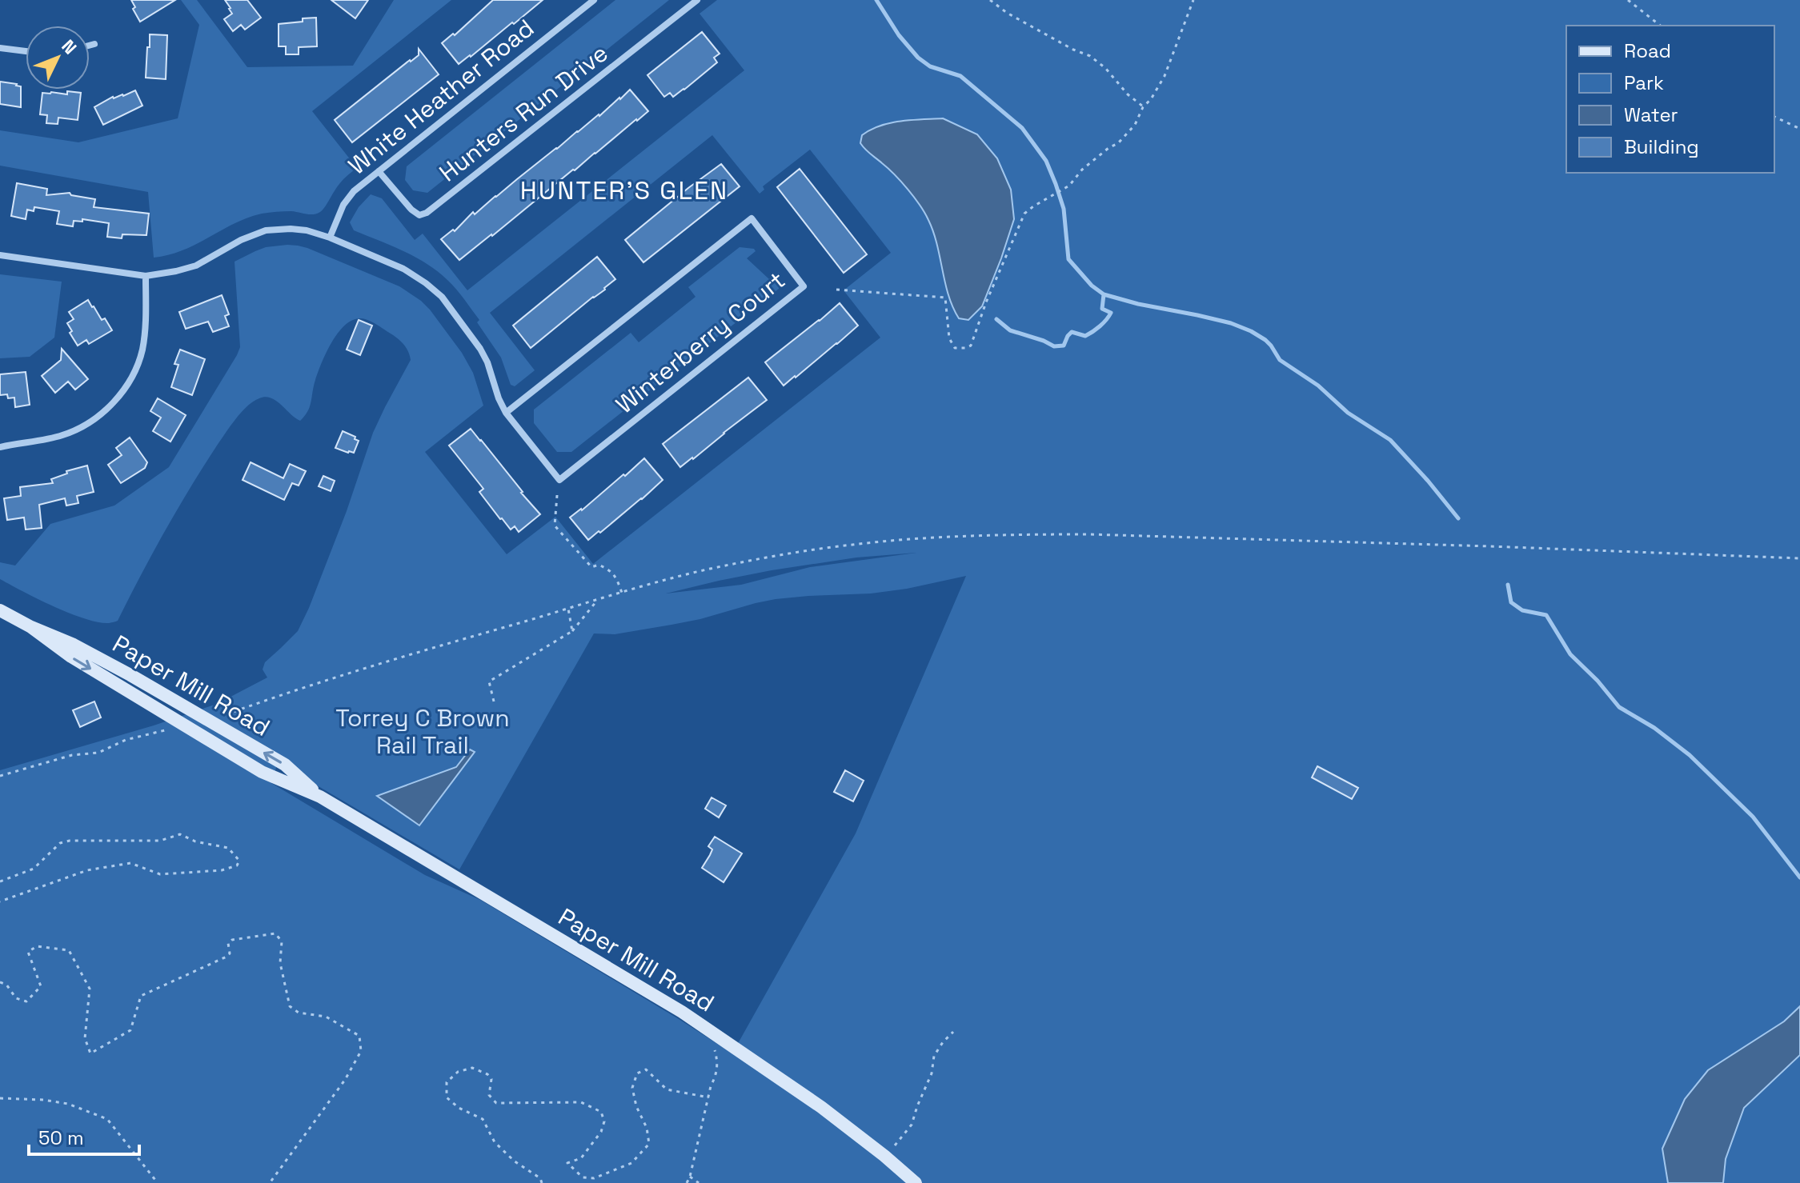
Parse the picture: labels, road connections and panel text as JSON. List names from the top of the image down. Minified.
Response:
{"streets":{"main road":["Paper Mill Road"],"street":["White Heather Road","Hunters Run Drive","Winterberry Court"]},"crossings":[["White Heather Road","Hunters Run Drive"],["White Heather Road","Winterberry Court"]],"districts":["HUNTER'S GLEN"],"parks":["Torrey C Brown Rail Trail"],"legend":["Road","Park","Water","Building"],"scale_bar":"50 m","north":"top right"}
